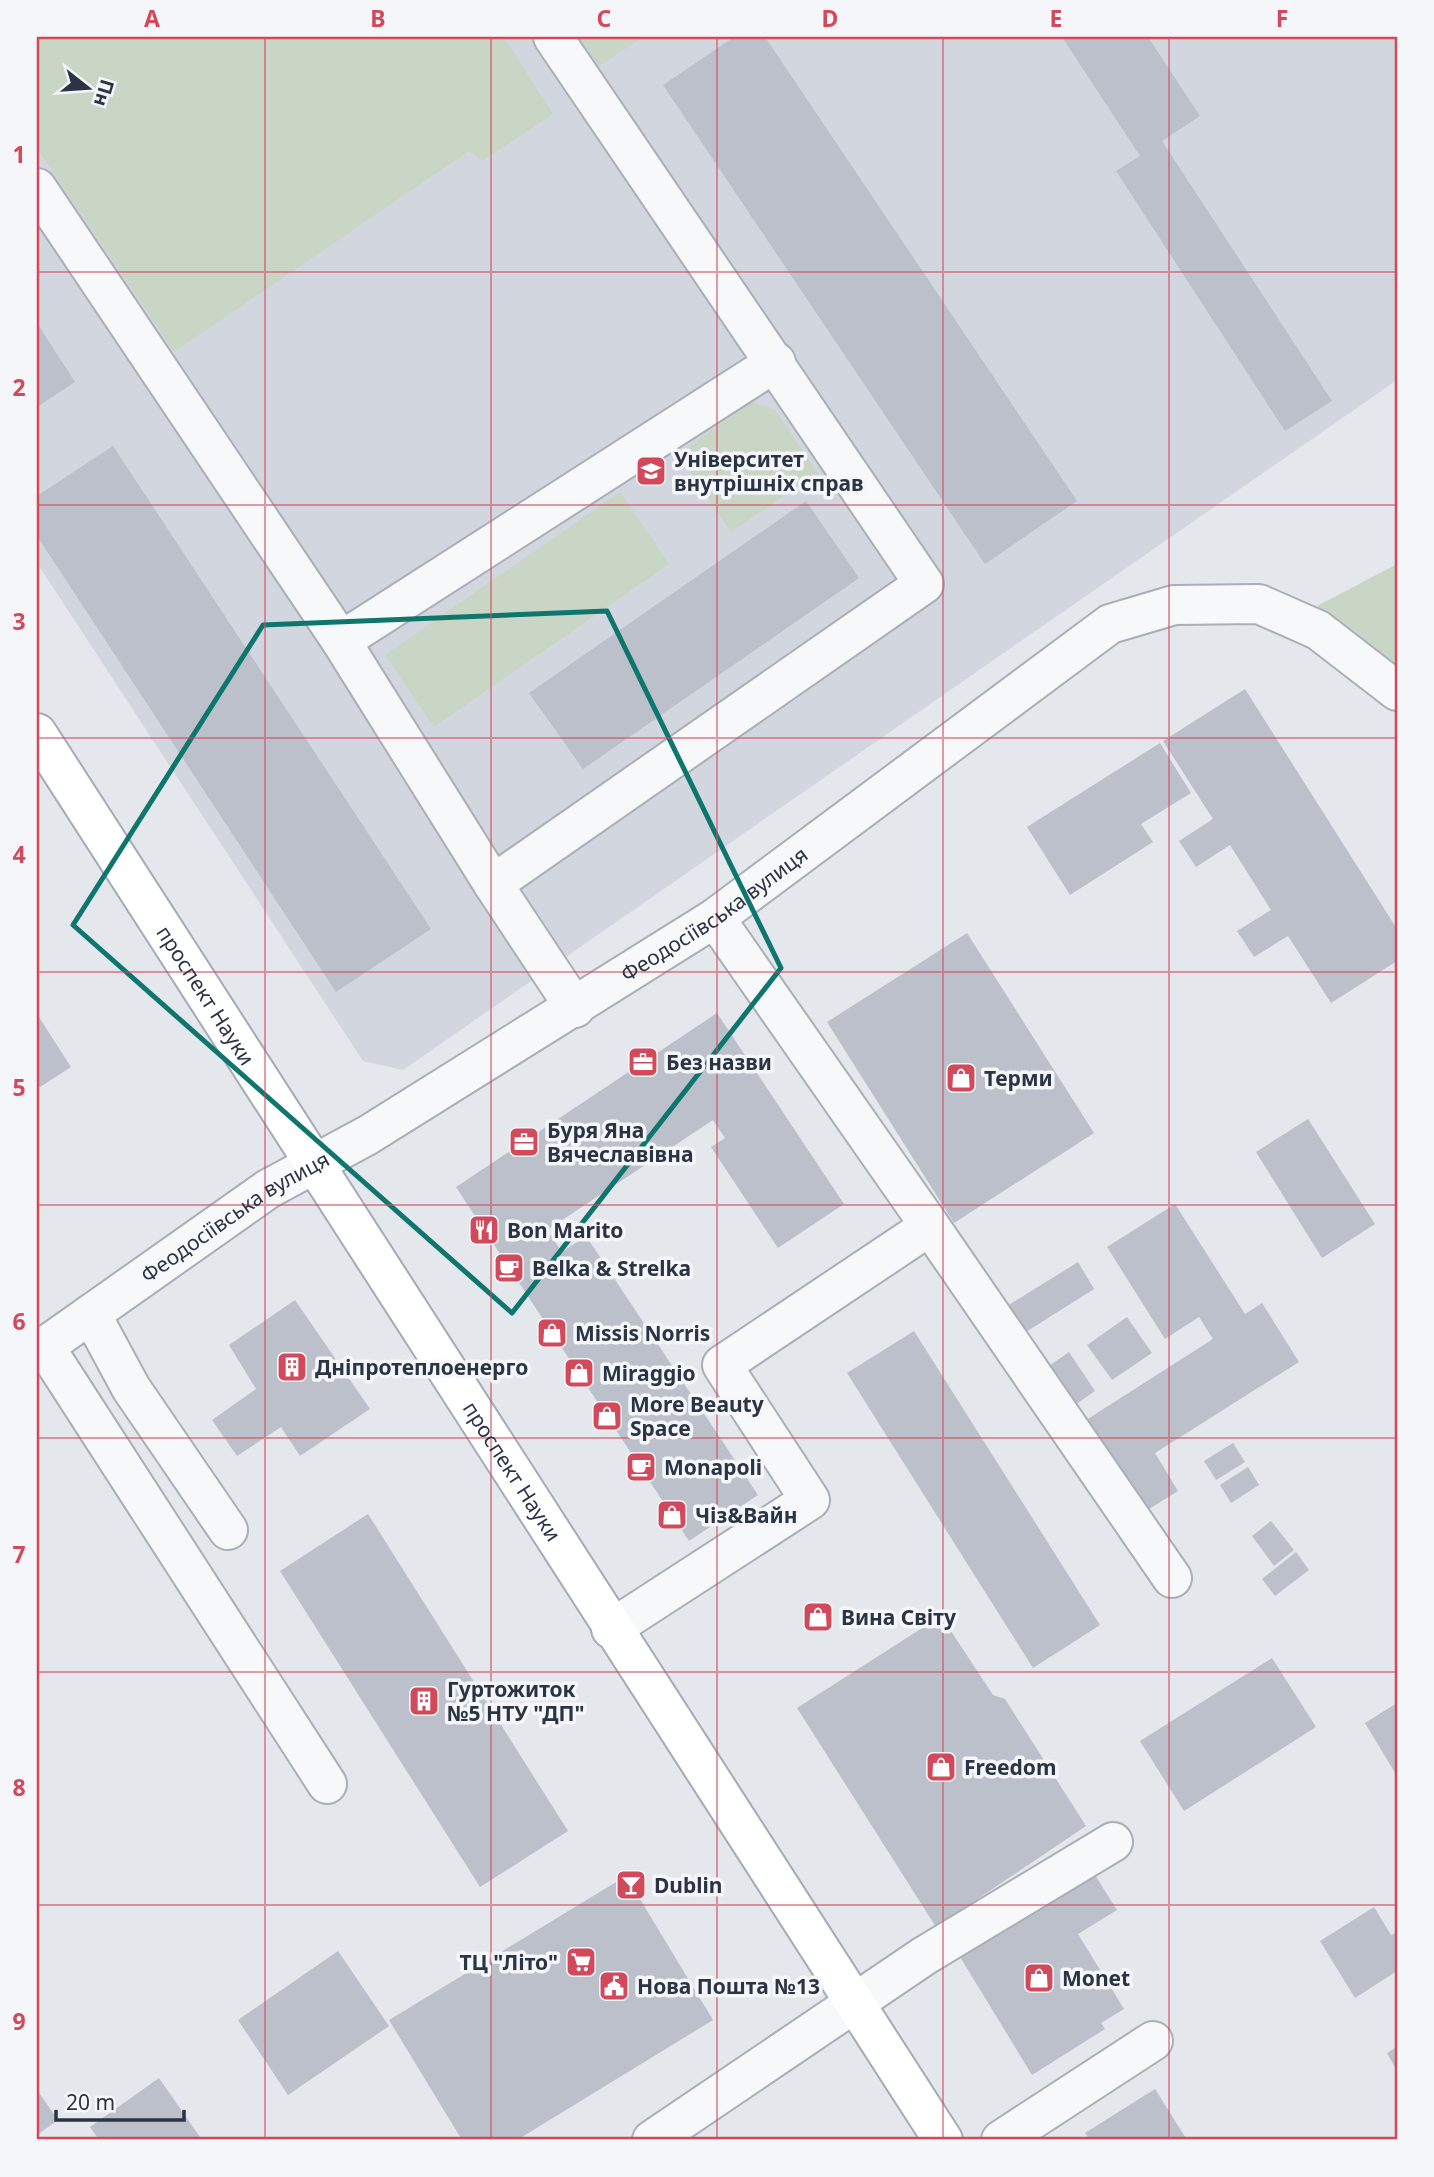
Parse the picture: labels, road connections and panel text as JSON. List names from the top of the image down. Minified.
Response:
{"streets":{"main road":["проспект Науки"],"street":["Феодосіївська вулиця"]},"crossings":[["Феодосіївська вулиця","проспект Науки"]],"places":{"school or university":["Університет внутрішніх справ"],"office":["Без назви","Буря Яна Вячеславівна"],"shop":["Терми","Missis Norris","Miraggio","More Beauty Space","Чіз&Вайн","Вина Світу","Freedom","Monet"],"restaurant":["Bon Marito"],"cafe":["Belka & Strelka","Monapoli"],"building":["Дніпротеплоенерго","Гуртожиток №5 НТУ \"ДП\""],"bar":["Dublin"],"supermarket":["ТЦ \"Літо\""],"public building":["Нова Пошта №13"]},"scale_bar":"20 m","north":"right","grid":{"columns":["A","B","C","D","E","F"],"rows":["1","2","3","4","5","6","7","8","9"]}}
